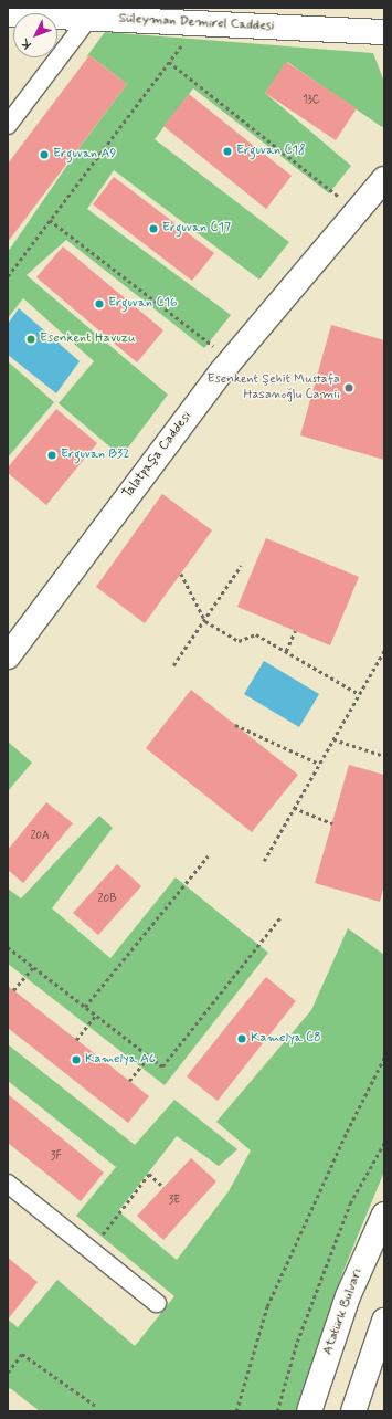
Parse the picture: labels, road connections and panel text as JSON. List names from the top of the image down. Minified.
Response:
{"streets":{"main road":["Süleyman Demirel Caddesi","Talatpaşa Caddesi","Atatürk Bulvarı"]},"places":["Erguvan C18","Erguvan A9","Erguvan C17","Erguvan C16","Esenkent Havuzu","Esenkent Şehit Mustafa Hasanoğlu Camii","Erguvan B32","Kamelya C8","Kamelya A6"],"house_numbers":["13C","20A","20B","3F","3E"],"north":"bottom left"}
